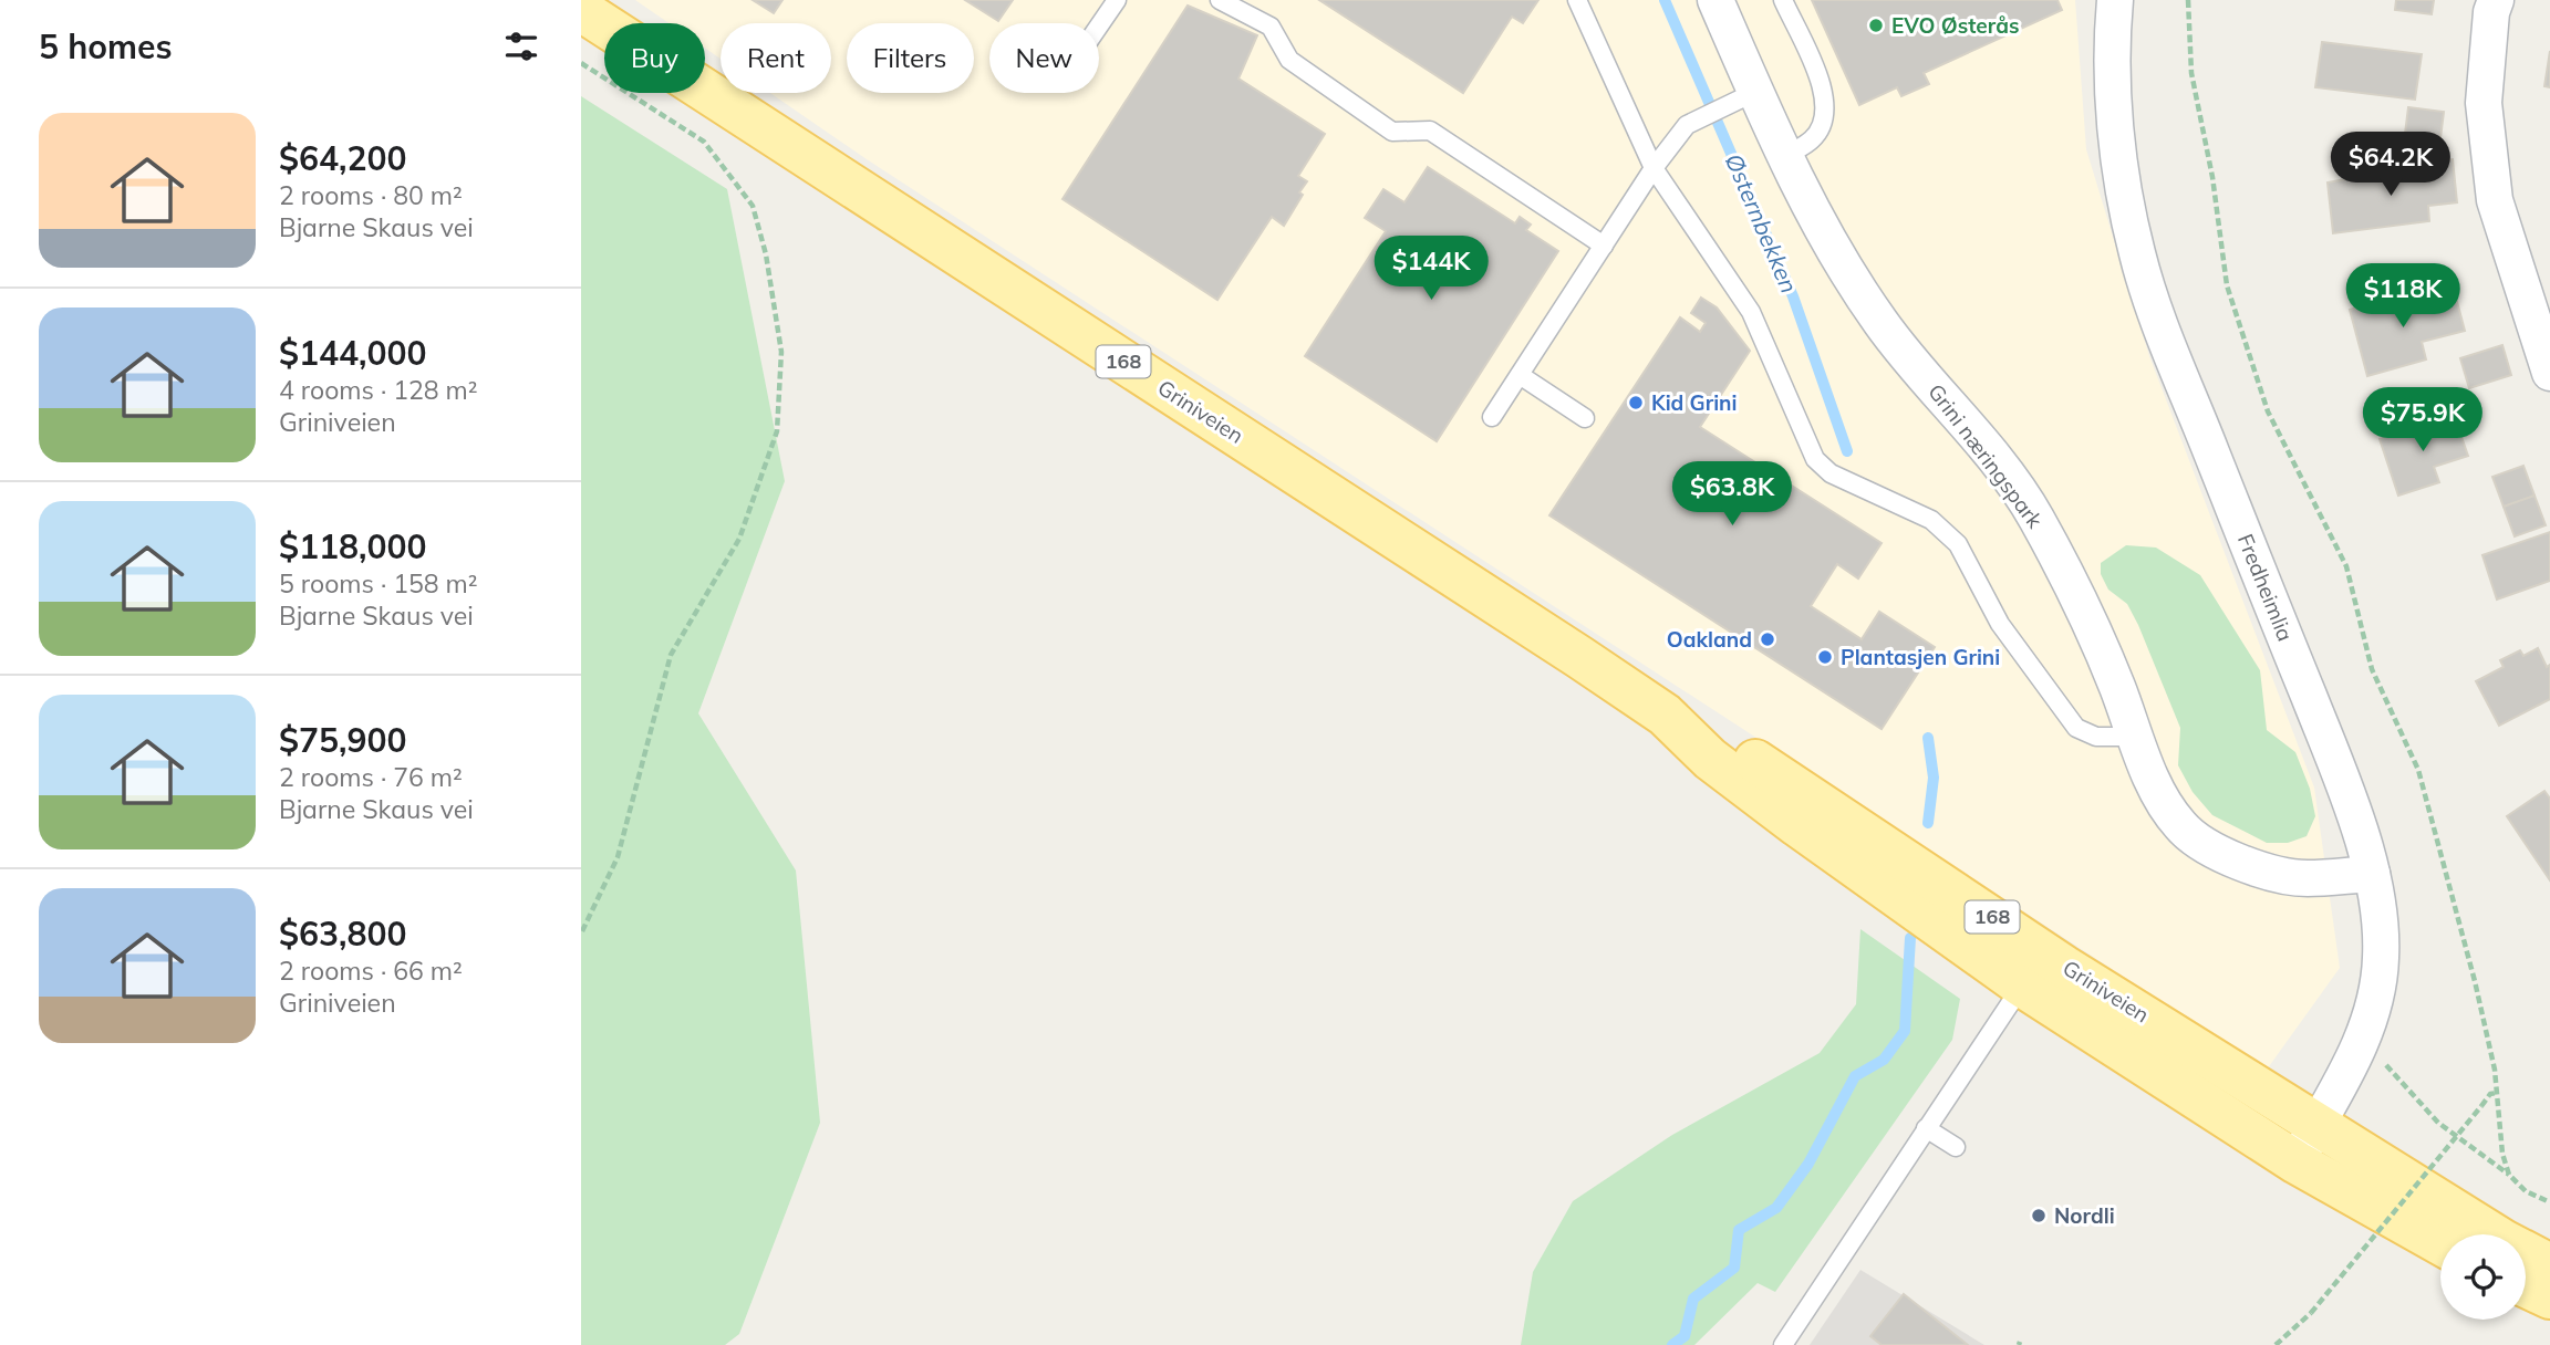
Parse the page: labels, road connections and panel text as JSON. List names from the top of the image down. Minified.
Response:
{"streets":{"main road":["168","Griniveien"],"street":["Grini næringspark","Fredheimlia"]},"crossings":[["Griniveien","Fredheimlia"],["Grini næringspark","Fredheimlia"]],"water":["Østernbekken"],"places":["EVO Østerås","Kid Grini","Oakland","Plantasjen Grini","Nordli"],"page":{"heading":"5 homes","chip":["Buy","Rent","Filters","New"],"list":[{"name":"$64,200","note":"2 rooms · 80 m² · Bjarne Skaus vei"},{"name":"$144,000","note":"4 rooms · 128 m² · Griniveien"},{"name":"$118,000","note":"5 rooms · 158 m² · Bjarne Skaus vei"},{"name":"$75,900","note":"2 rooms · 76 m² · Bjarne Skaus vei"},{"name":"$63,800","note":"2 rooms · 66 m² · Griniveien"}],"price":["$64.2K","$144K","$118K","$75.9K","$63.8K"]}}
